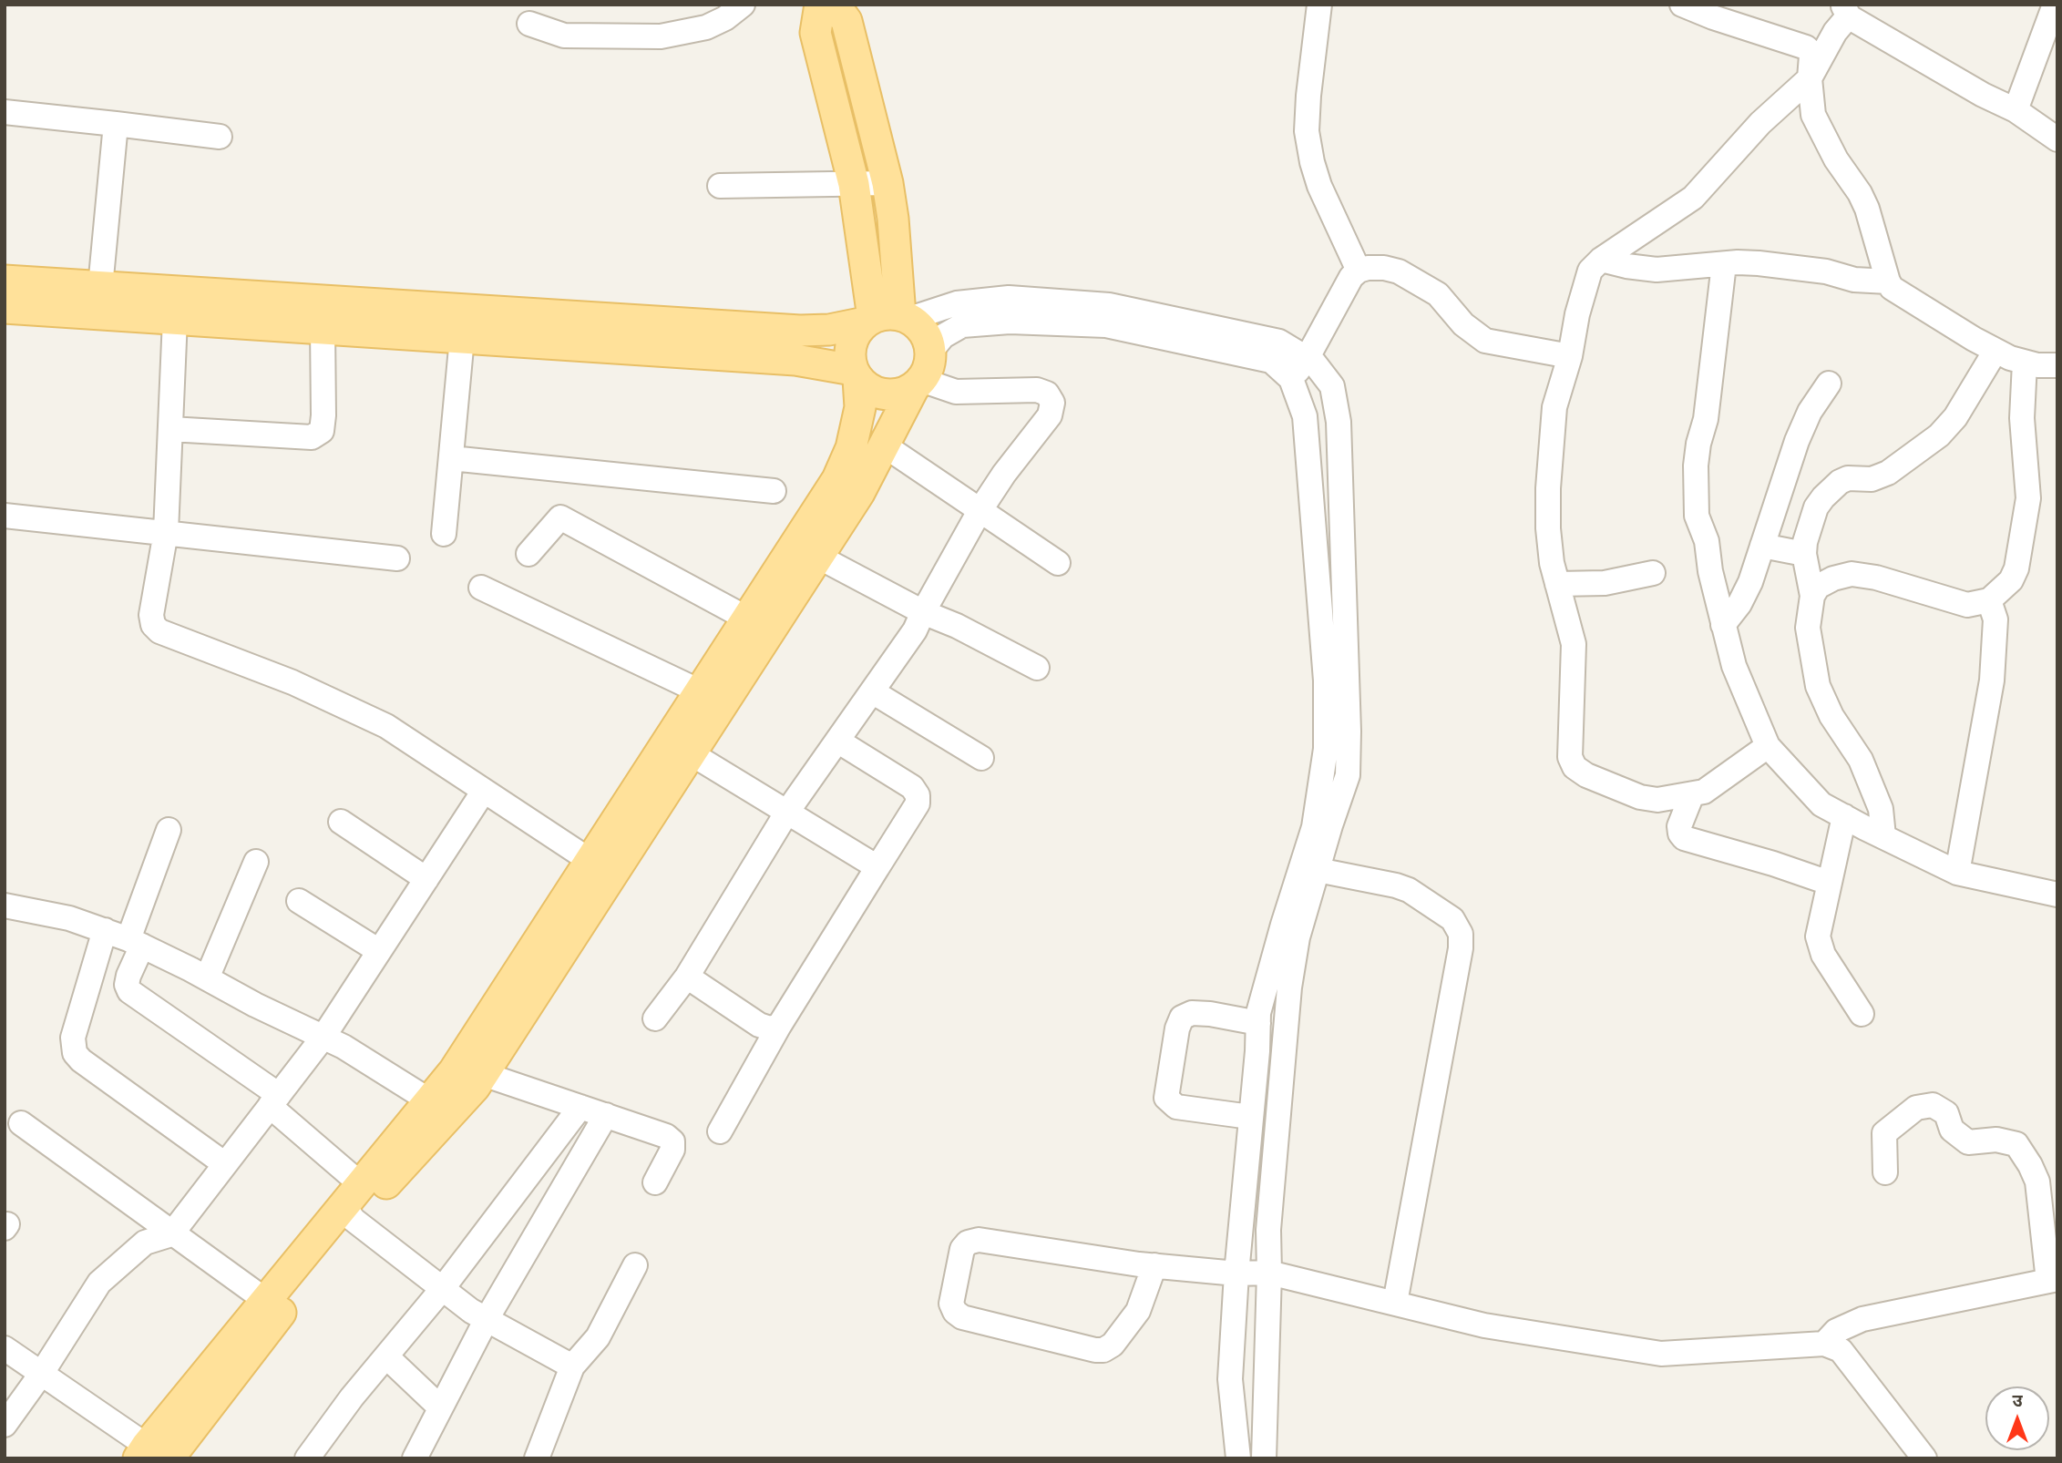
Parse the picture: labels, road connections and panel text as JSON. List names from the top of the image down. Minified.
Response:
{"north":"top"}
